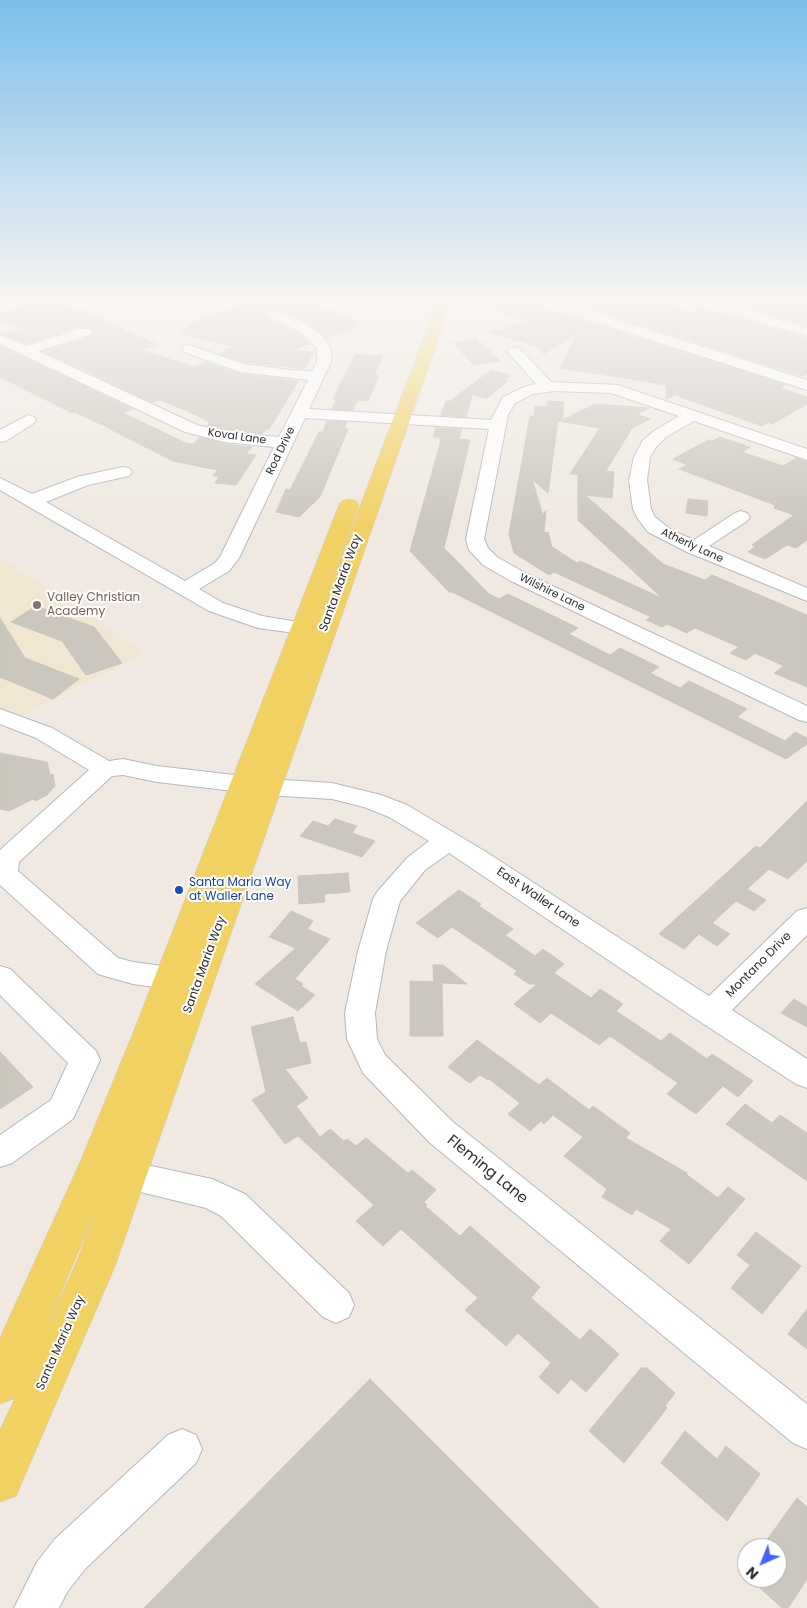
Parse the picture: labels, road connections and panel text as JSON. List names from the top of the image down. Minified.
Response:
{"streets":{"main road":["Santa Maria Way"],"street":["Koval Lane","Rod Drive","Atherly Lane","Wilshire Lane","East Waller Lane","Montano Drive","Fleming Lane"]},"crossings":[["Koval Lane","Rod Drive"],["Atherly Lane","Wilshire Lane"],["Santa Maria Way","East Waller Lane"],["East Waller Lane","Montano Drive"],["East Waller Lane","Fleming Lane"]],"places":["Valley Christian Academy","Santa Maria Way at Waller Lane"],"north":"bottom left"}
